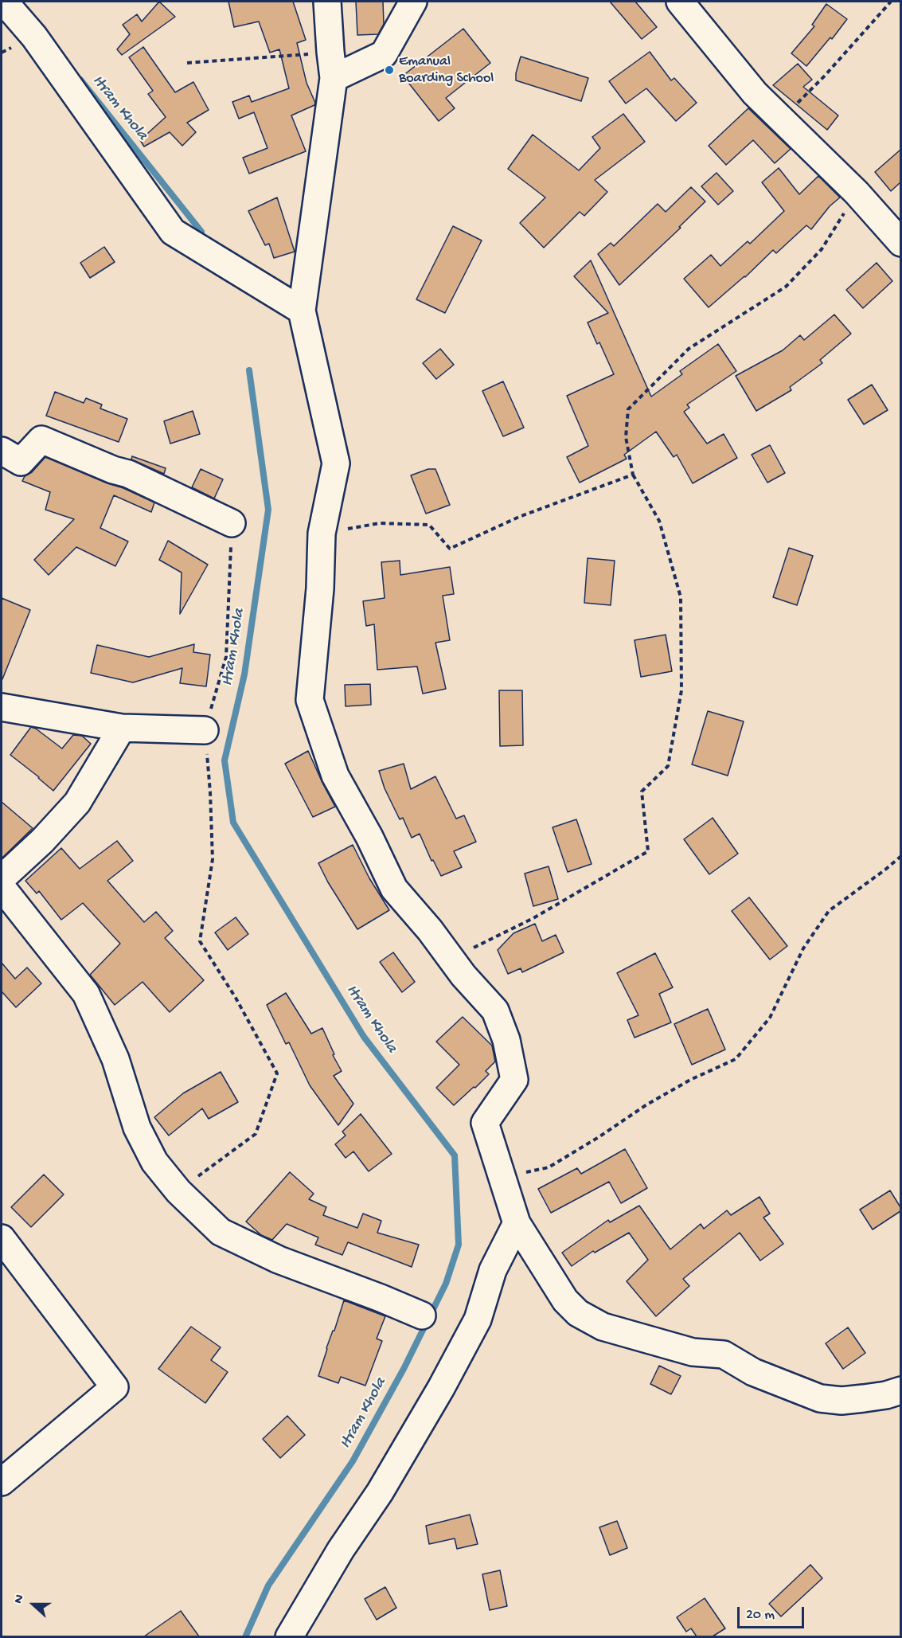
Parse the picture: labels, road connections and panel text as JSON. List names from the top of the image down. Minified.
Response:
{"water":["Itram Khola"],"places":["Emanual Boarding School"],"scale_bar":"20 m","north":"left"}
